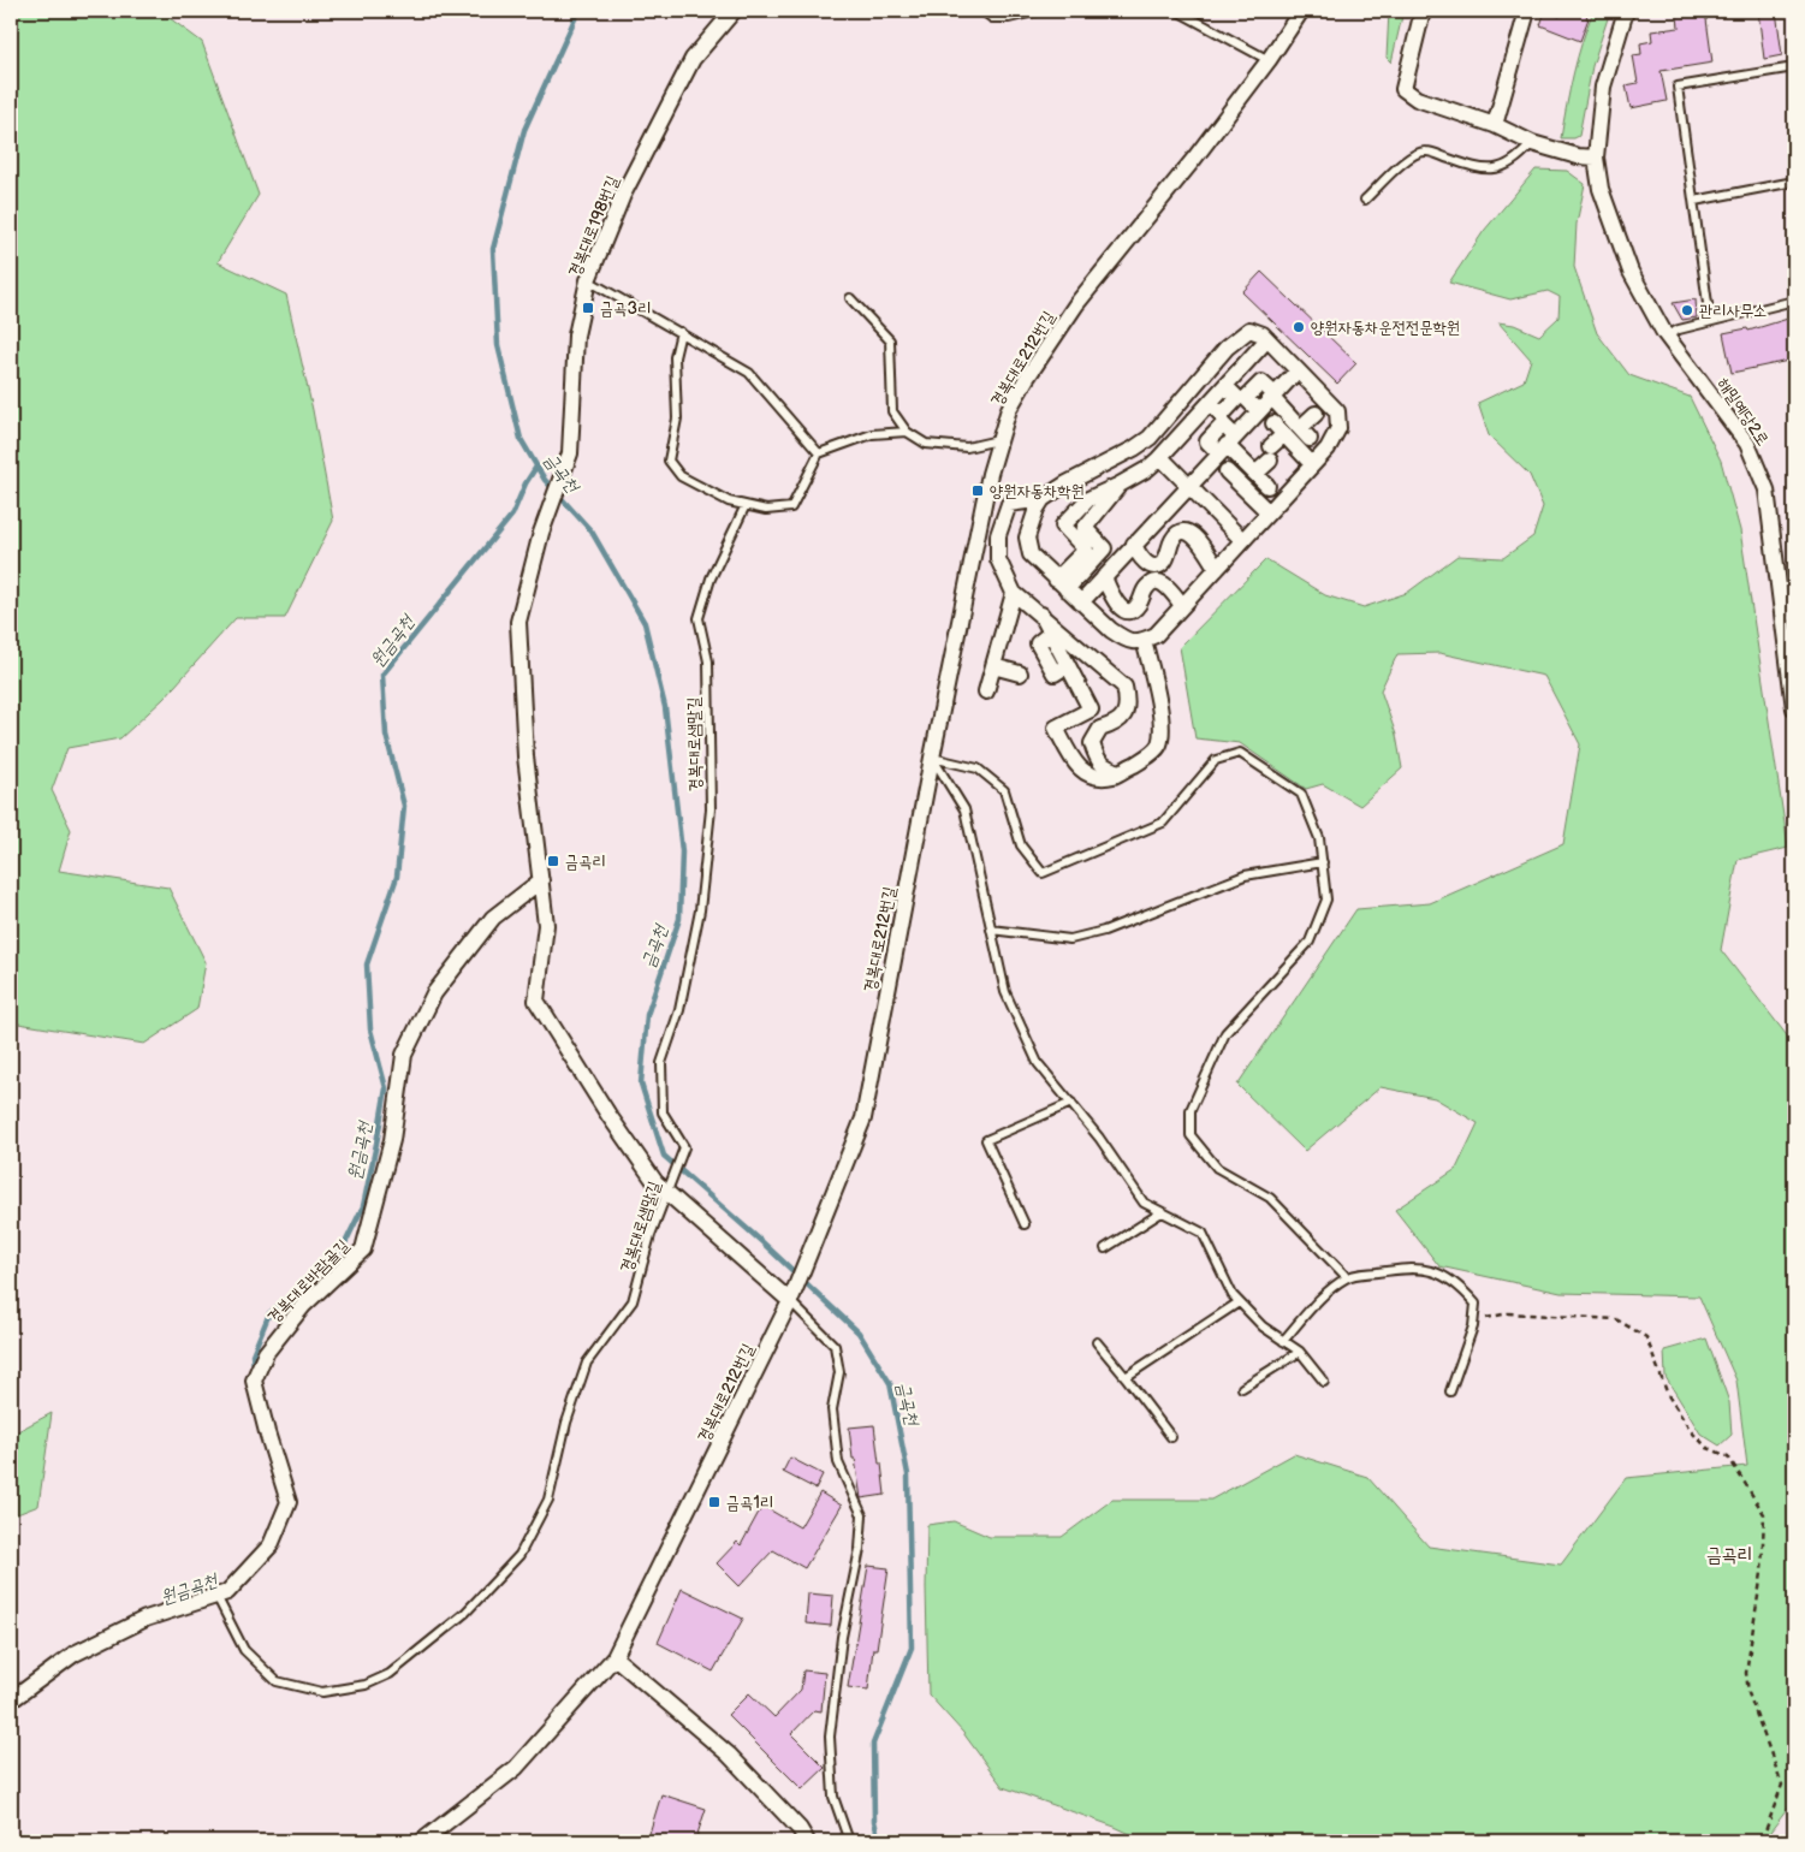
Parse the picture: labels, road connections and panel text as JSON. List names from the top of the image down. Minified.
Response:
{"streets":{"street":["경복대로198번길","경복대로212번길","해밀예당2로","경복대로바람골길"],"lane":["경복대로샘말길"]},"crossings":[["경복대로198번길","경복대로212번길"],["경복대로198번길","경복대로샘말길"],["경복대로198번길","경복대로바람골길"],["경복대로샘말길","경복대로바람골길"]],"districts":["금곡리"],"water":["금곡천","원금곡천"],"places":{"transit":["금곡3리","양원자동차학원","금곡리","금곡1리"],"other":["관리사무소","양원자동차운전전문학원"]}}
